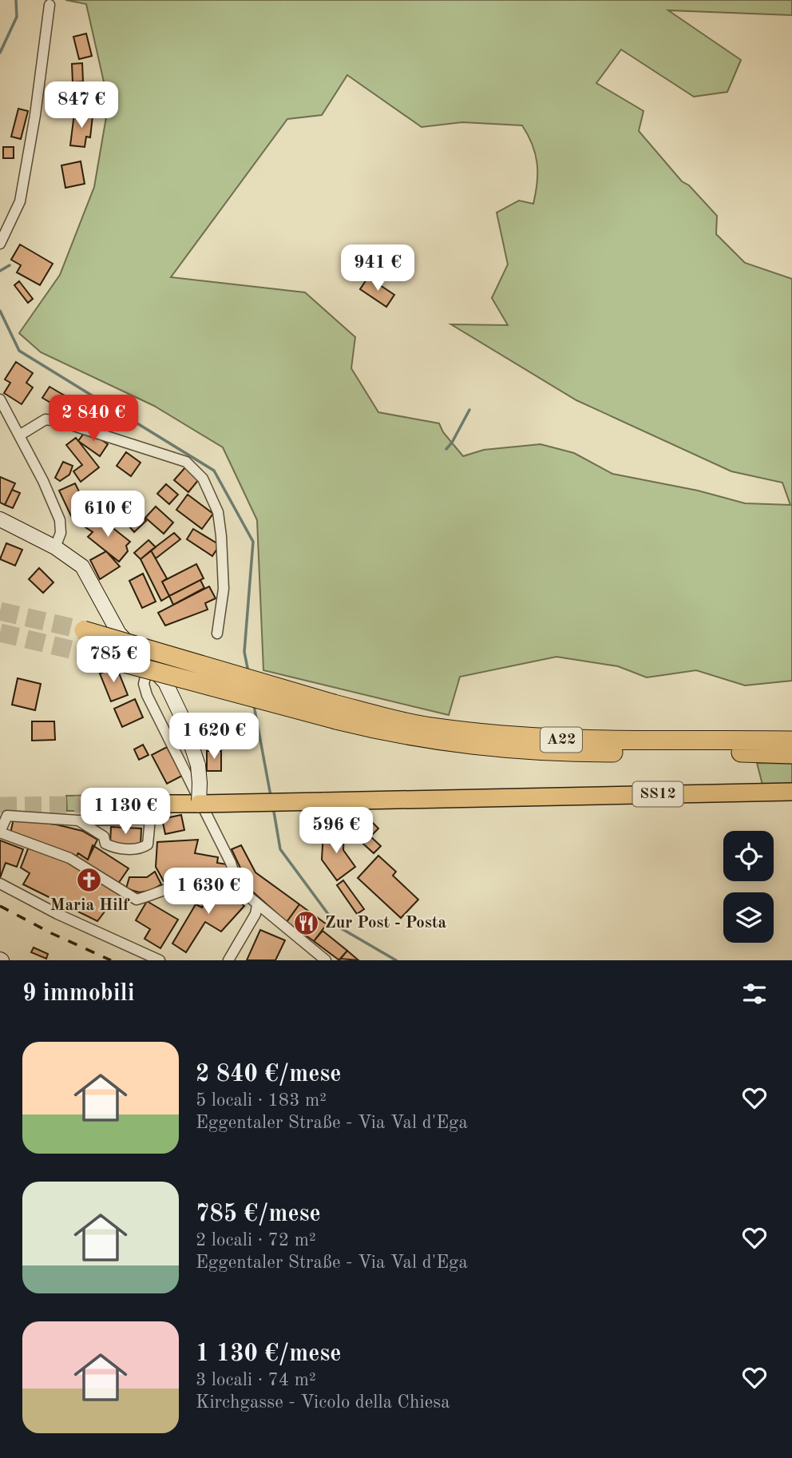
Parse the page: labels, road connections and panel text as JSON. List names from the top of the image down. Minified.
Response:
{"streets":{"highway":["A22"],"main road":["SS12"]},"places":{"church":["Maria Hilf"],"restaurant":["Zur Post - Posta"]},"page":{"price":["847 €","941 €","2 840 €","610 €","785 €","1 620 €","1 130 €","596 €","1 630 €"],"heading":"9 immobili","list":[{"name":"2 840 €/mese","note":"5 locali · 183 m² · Eggentaler Straße - Via Val d'Ega"},{"name":"785 €/mese","note":"2 locali · 72 m² · Eggentaler Straße - Via Val d'Ega"},{"name":"1 130 €/mese","note":"3 locali · 74 m² · Kirchgasse - Vicolo della Chiesa"}]}}
